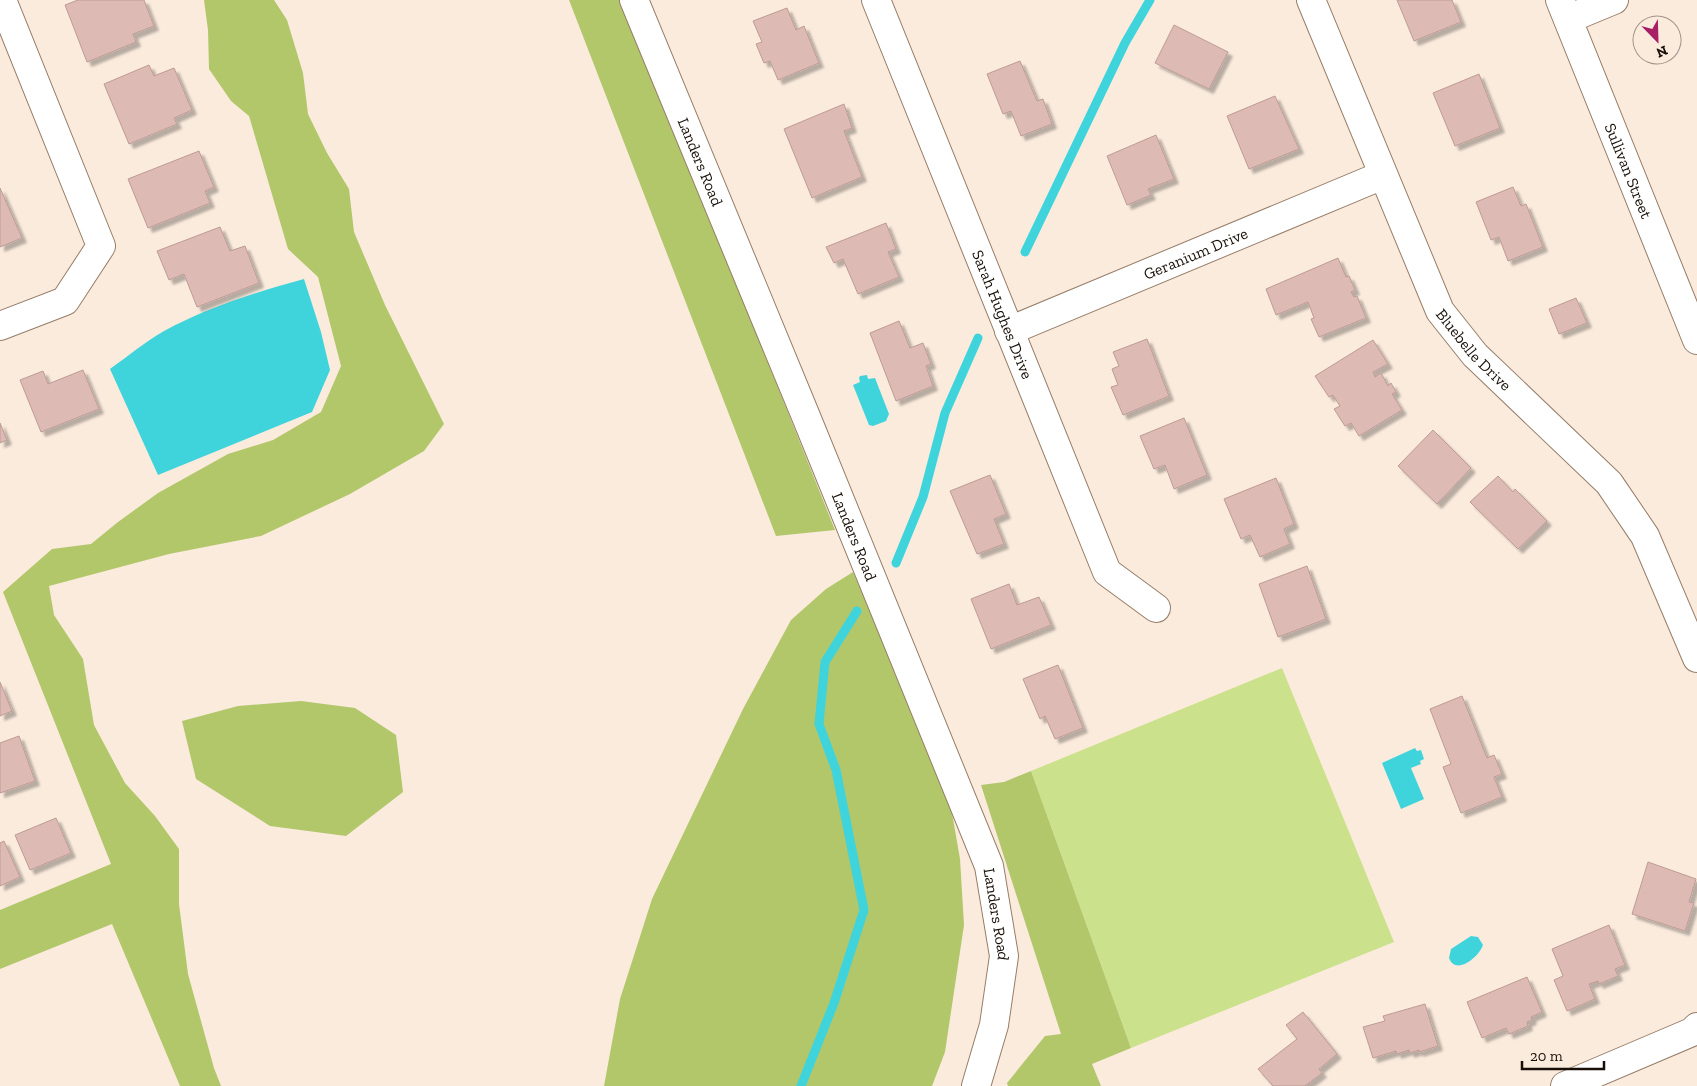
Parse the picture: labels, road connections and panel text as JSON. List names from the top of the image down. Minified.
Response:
{"streets":{"street":["Landers Road","Sullivan Street","Geranium Drive","Sarah Hughes Drive","Bluebelle Drive"]},"crossings":[["Geranium Drive","Sarah Hughes Drive"],["Geranium Drive","Bluebelle Drive"]],"scale_bar":"20 m","north":"bottom right"}
